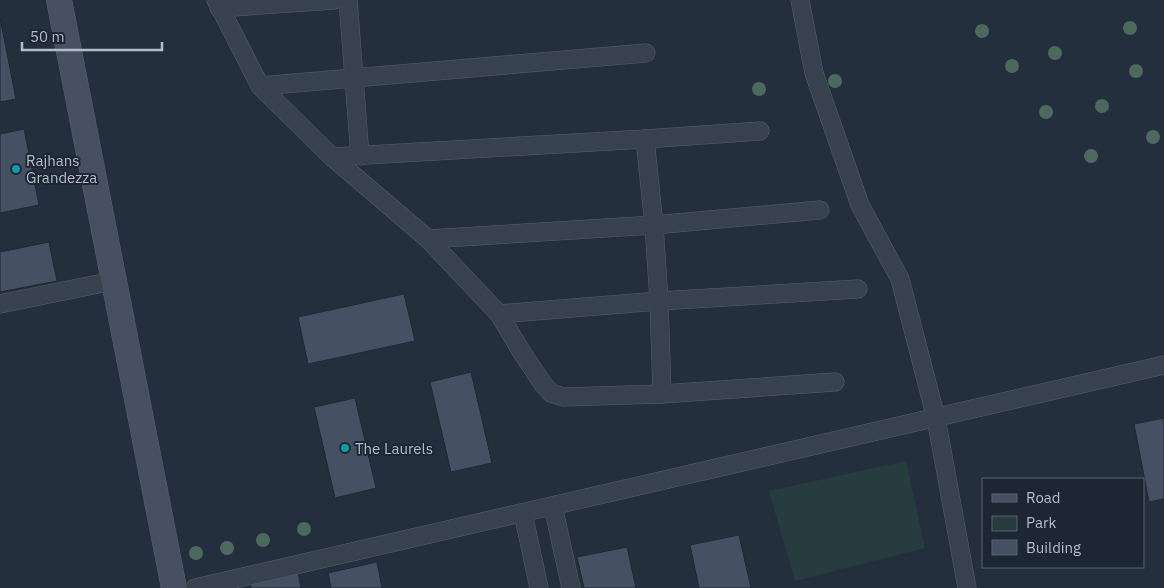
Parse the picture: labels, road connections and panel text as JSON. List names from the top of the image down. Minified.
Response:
{"places":["Rajhans Grandezza","The Laurels"],"legend":["Road","Park","Building"],"scale_bar":"50 m"}
